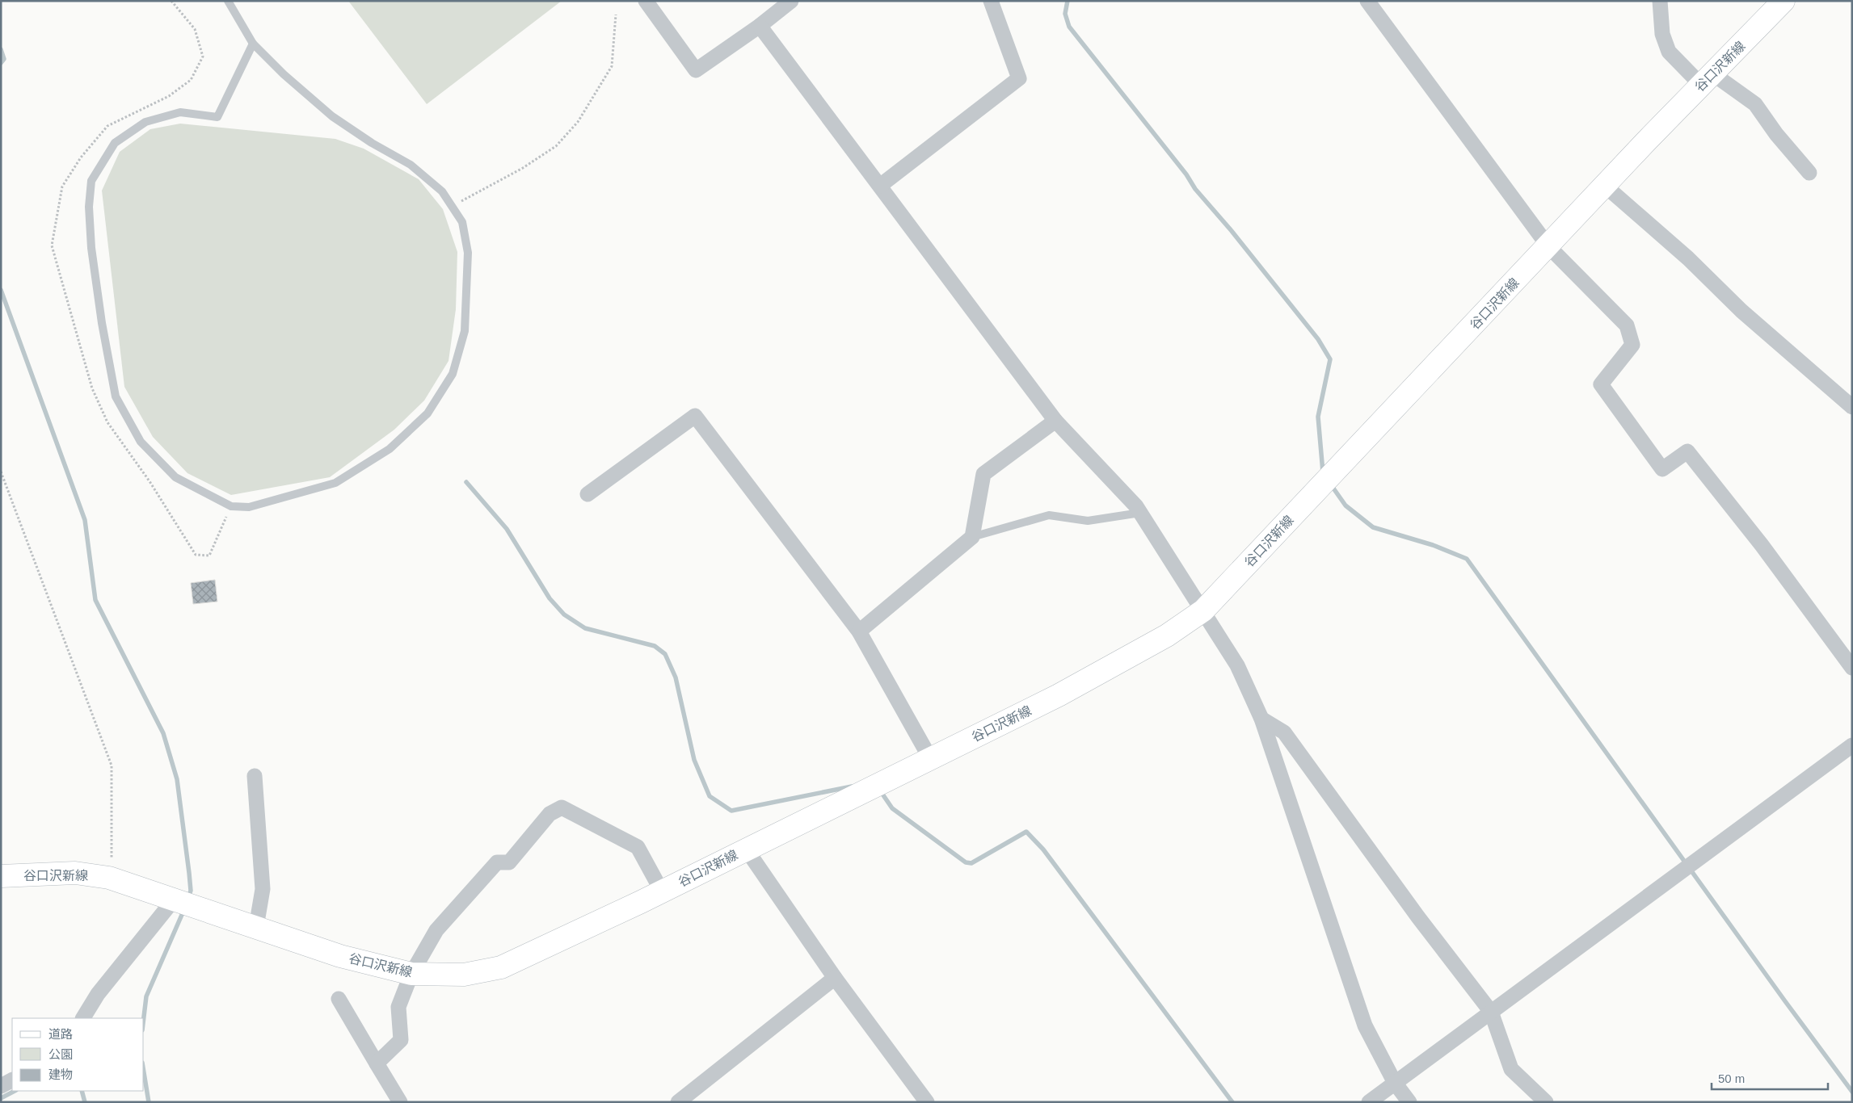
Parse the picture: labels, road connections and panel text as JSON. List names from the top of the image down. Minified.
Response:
{"streets":{"main road":["谷口沢新線"]},"legend":["道路","公園","建物"],"scale_bar":"50 m"}
